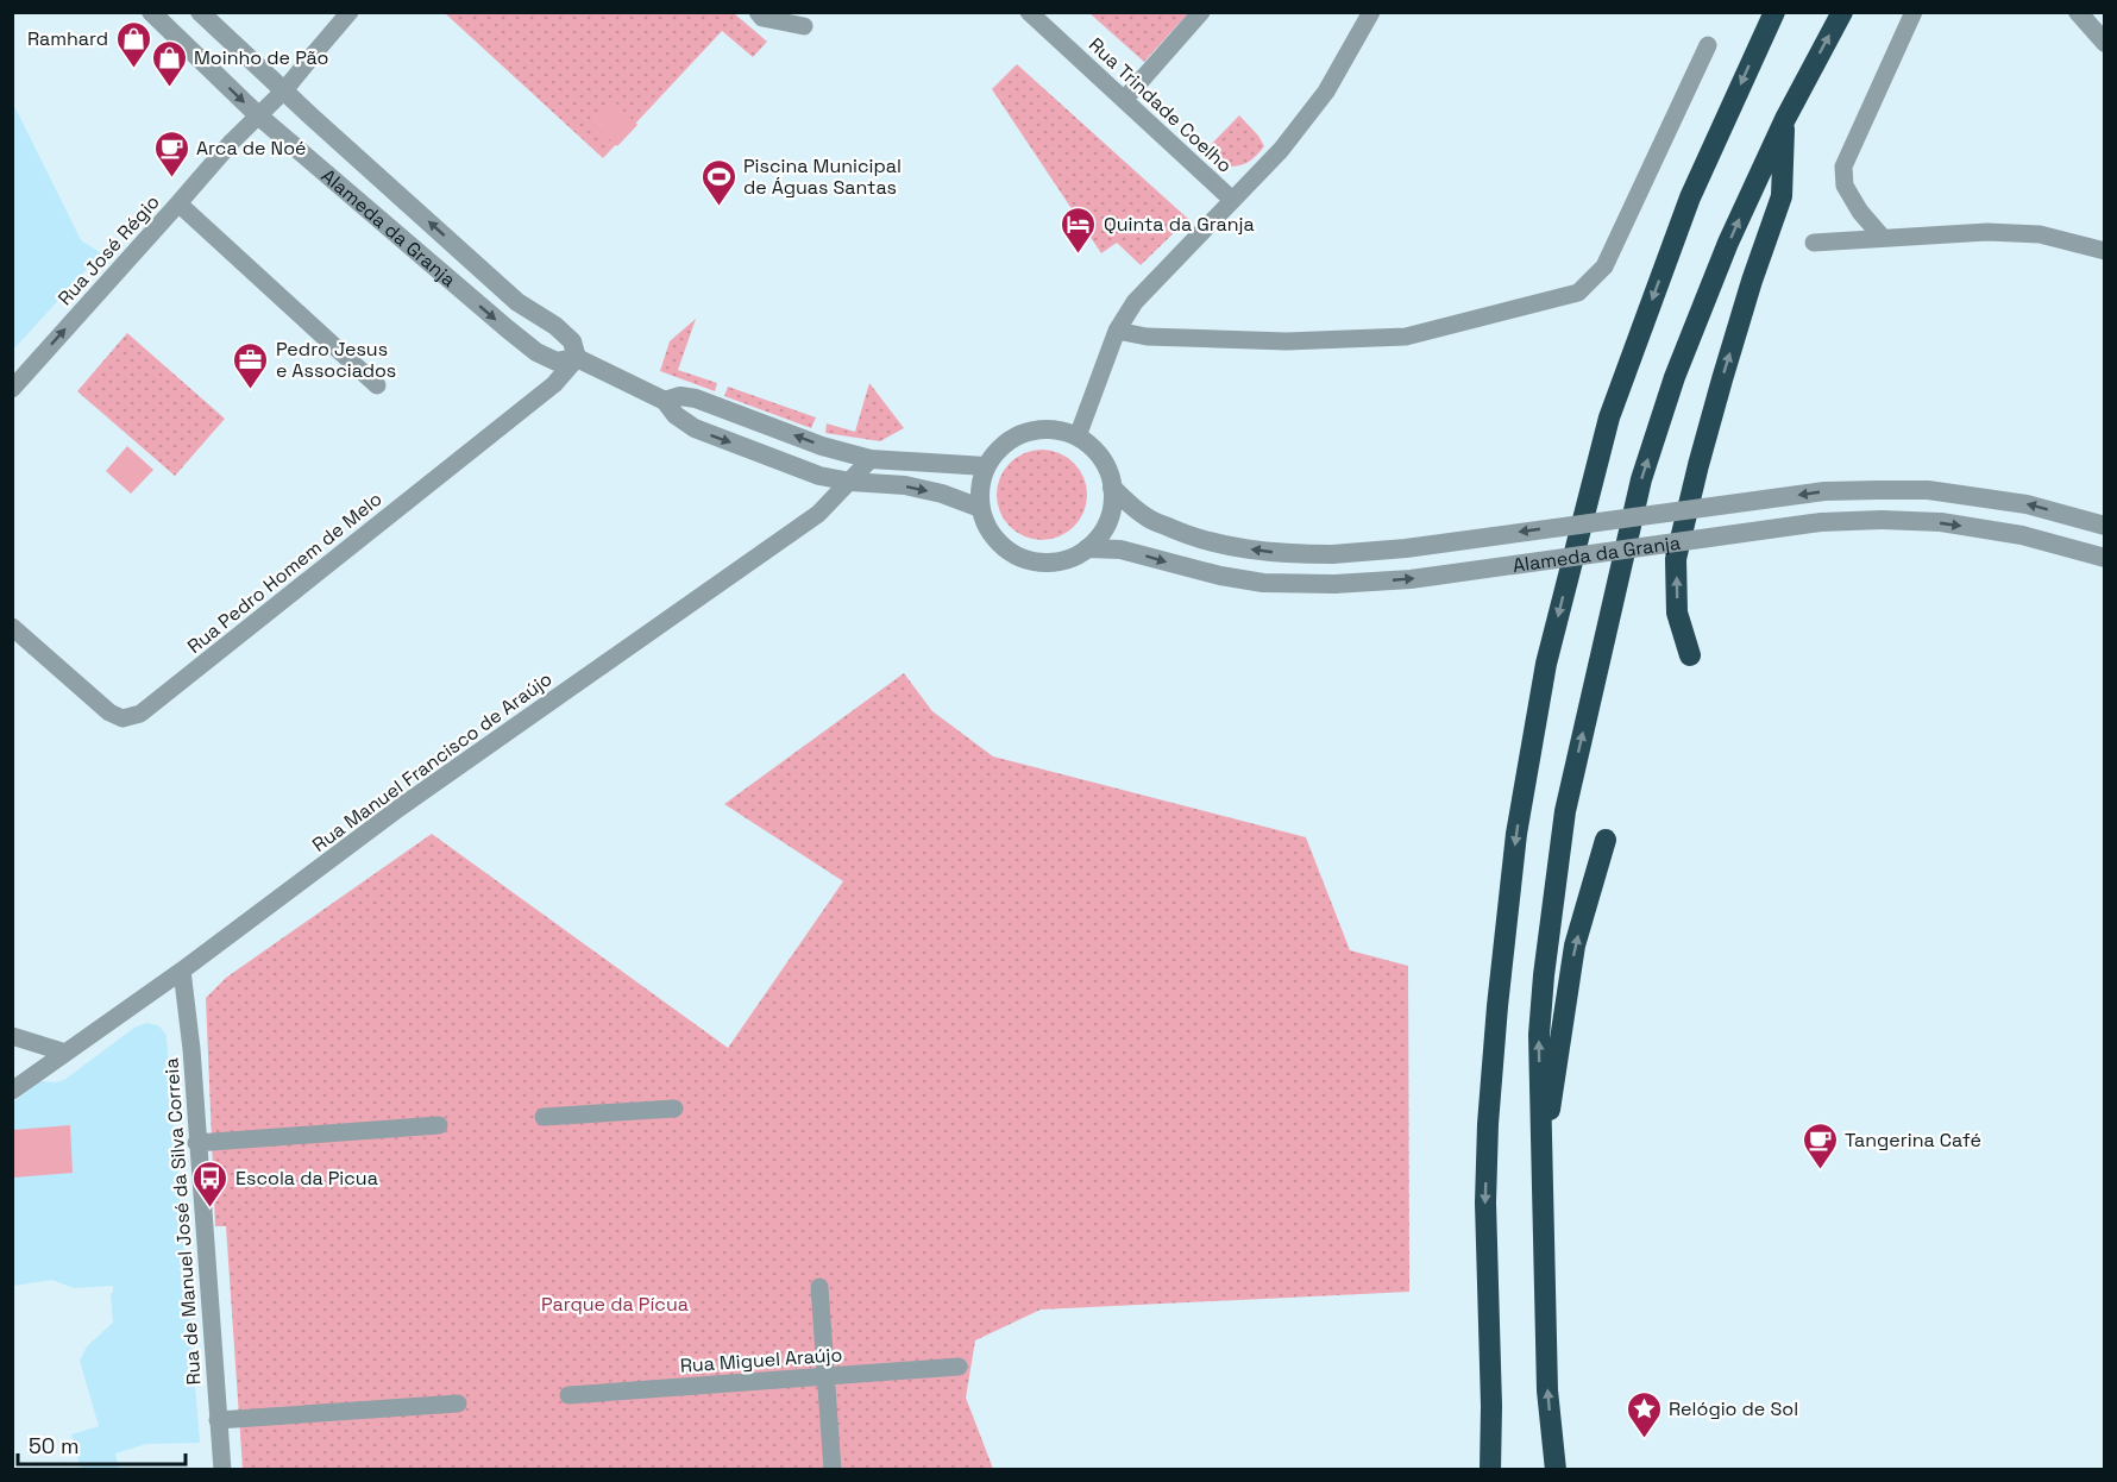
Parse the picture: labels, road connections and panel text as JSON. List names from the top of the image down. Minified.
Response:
{"streets":{"street":["Rua Trindade Coelho","Alameda da Granja","Rua José Régio","Rua Pedro Homem de Melo","Rua Manuel Francisco de Araújo","Rua de Manuel José da Silva Correia","Rua Miguel Araújo"]},"crossings":[["Alameda da Granja","Rua José Régio"],["Alameda da Granja","Rua Pedro Homem de Melo"],["Alameda da Granja","Rua Manuel Francisco de Araújo"],["Rua Manuel Francisco de Araújo","Rua de Manuel José da Silva Correia"]],"one_way":["Rua José Régio"],"parks":["Parque da Pícua"],"places":{"shop":["Ramhard","Moinho de Pão"],"cafe":["Arca de Noé","Tangerina Café"],"sports":["Piscina Municipal de Águas Santas"],"hotel":["Quinta da Granja"],"office":["Pedro Jesus e Associados"],"bus stop":["Escola da Picua"],"place":["Relógio de Sol"]},"scale_bar":"50 m"}
